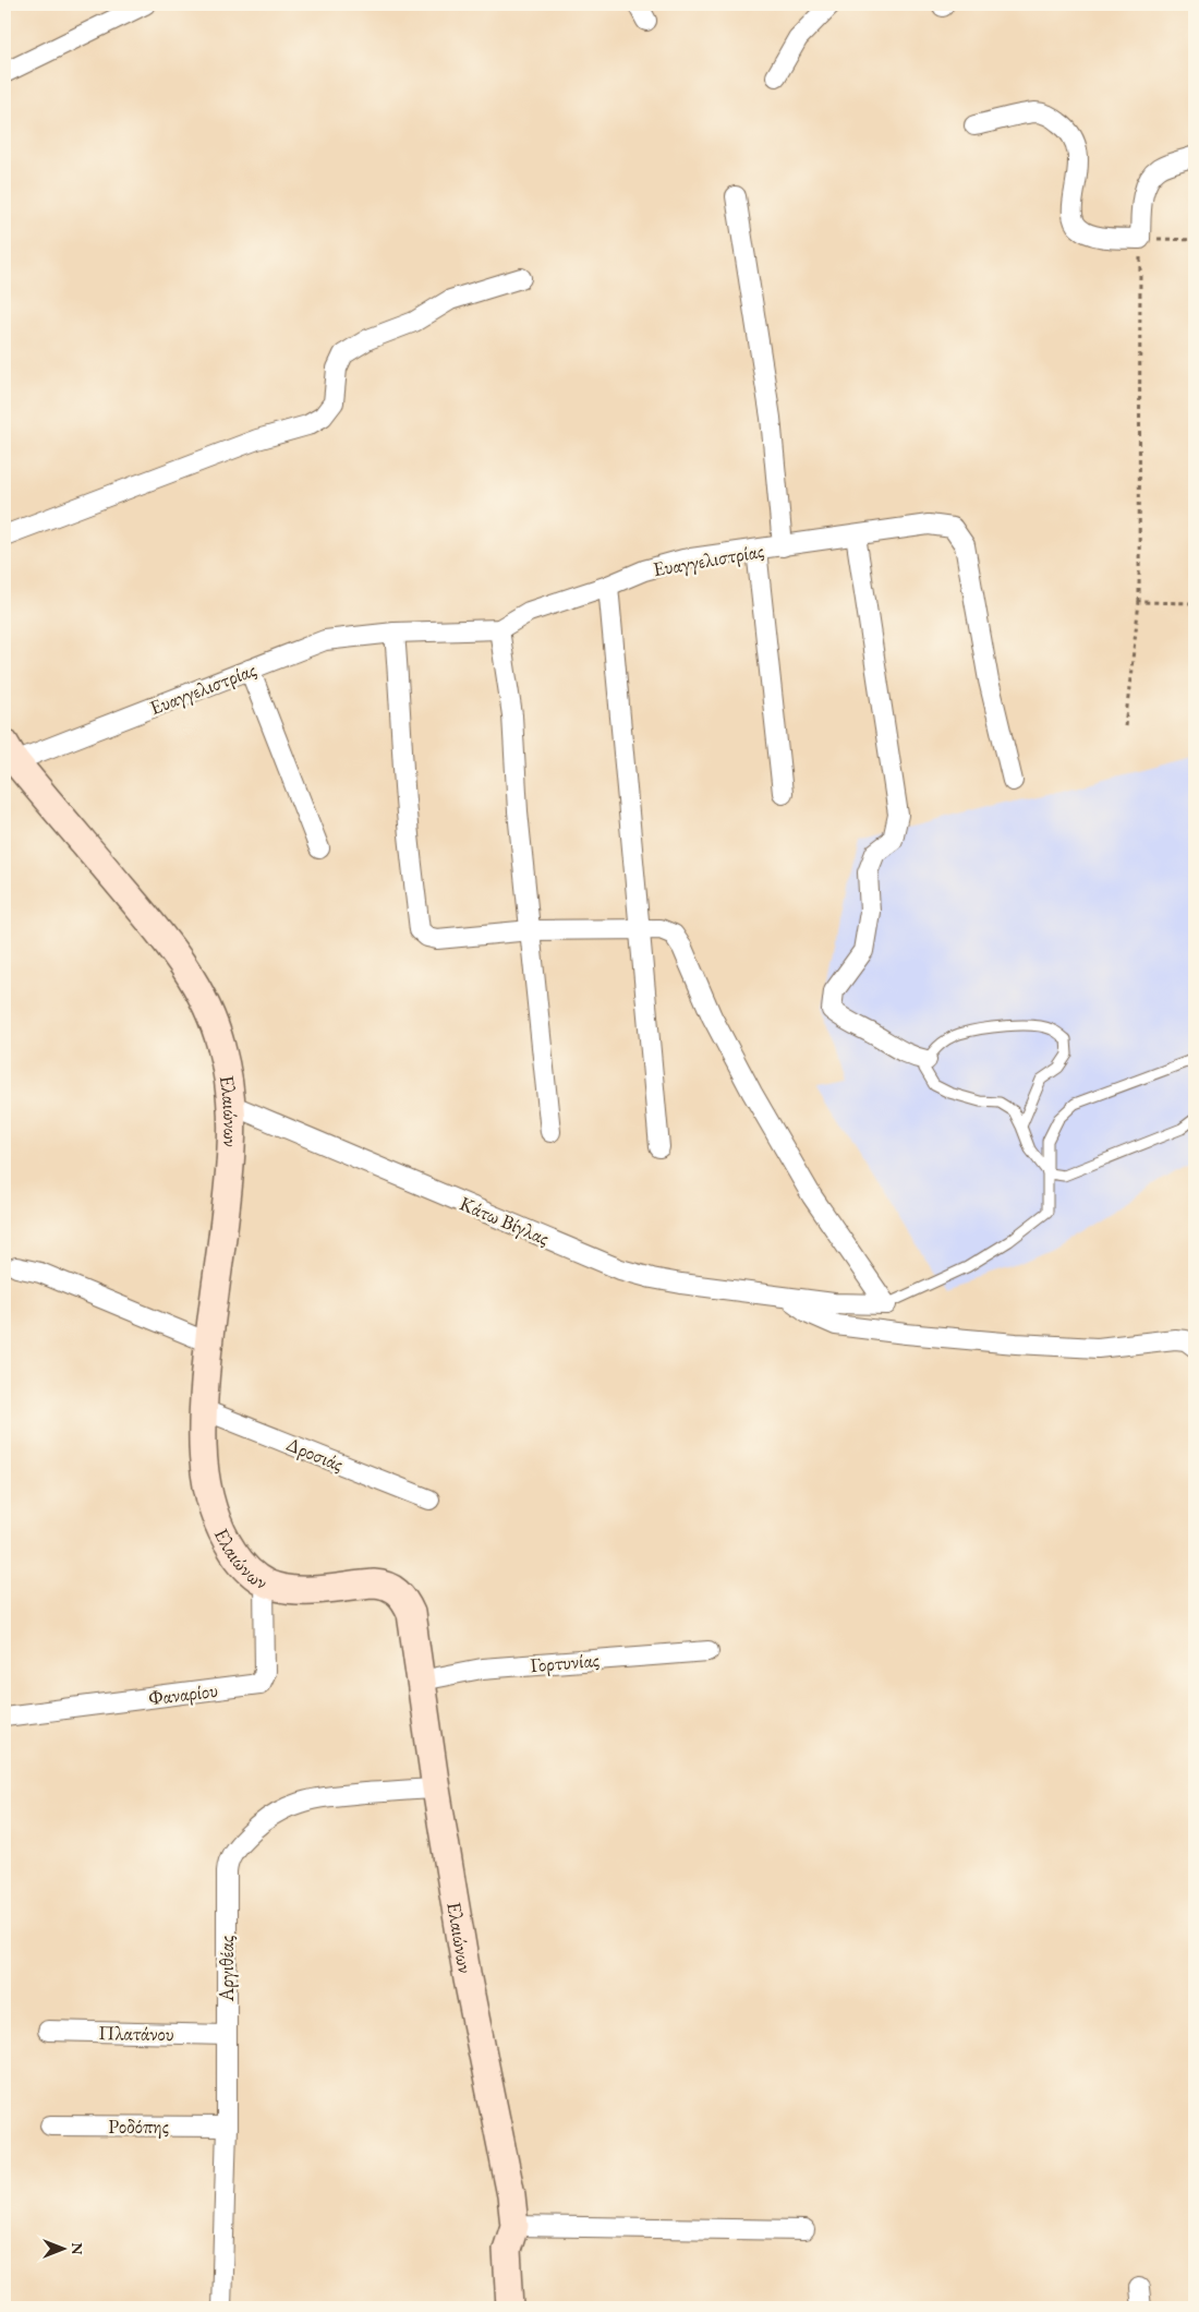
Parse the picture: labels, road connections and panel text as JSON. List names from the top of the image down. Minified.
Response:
{"streets":{"main road":["Ελαιώνων"],"street":["Ευαγγελιστρίας","Κάτω Βίγλας","Δροσιάς","Γορτυνίας","Φαναρίου","Αργιθέας","Πλατάνου","Ροδόπης"]},"crossings":[["Ευαγγελιστρίας","Ελαιώνων"],["Ελαιώνων","Κάτω Βίγλας"],["Ελαιώνων","Δροσιάς"],["Ελαιώνων","Γορτυνίας"],["Ελαιώνων","Φαναρίου"],["Ελαιώνων","Αργιθέας"],["Αργιθέας","Πλατάνου"],["Αργιθέας","Ροδόπης"]],"north":"right"}
